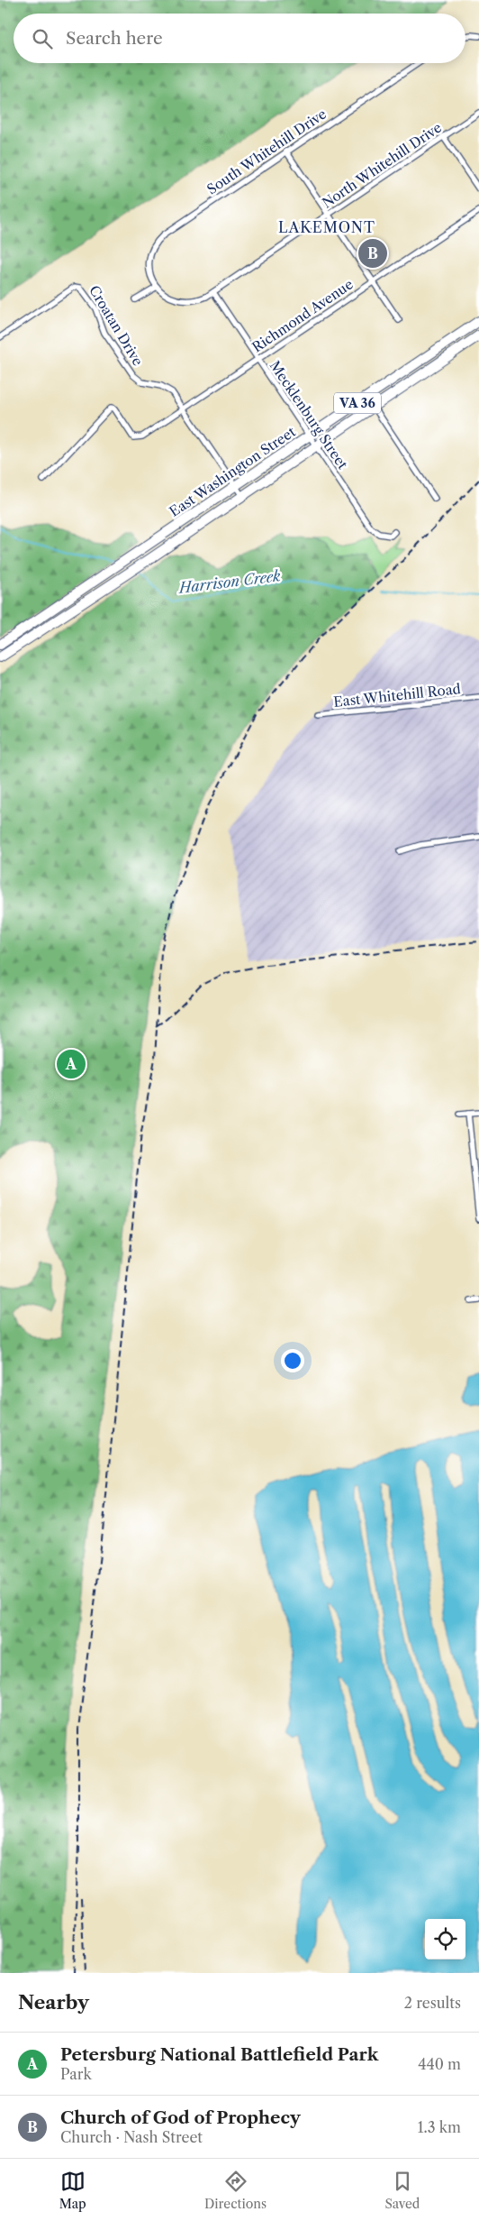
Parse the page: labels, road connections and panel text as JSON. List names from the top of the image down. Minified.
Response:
{"streets":{"highway":["VA 36","East Washington Street"],"street":["South Whitehill Drive","North Whitehill Drive","Richmond Avenue","Croatan Drive","Mecklenburg Street","East Whitehill Road"]},"crossings":[["South Whitehill Drive","North Whitehill Drive"],["North Whitehill Drive","Mecklenburg Street"],["Richmond Avenue","Croatan Drive"],["Richmond Avenue","Mecklenburg Street"],["Mecklenburg Street","East Washington Street"]],"districts":["LAKEMONT"],"water":["Harrison Creek"],"page":{"search":"Search here","pins":["B","A"],"heading":["Nearby","2 results"],"list":[{"mark":"A","name":"Petersburg National Battlefield Park","note":"Park","value":"440 m"},{"mark":"B","name":"Church of God of Prophecy","note":"Church · Nash Street","value":"1.3 km"}],"nav":["Map","Directions","Saved"]}}
